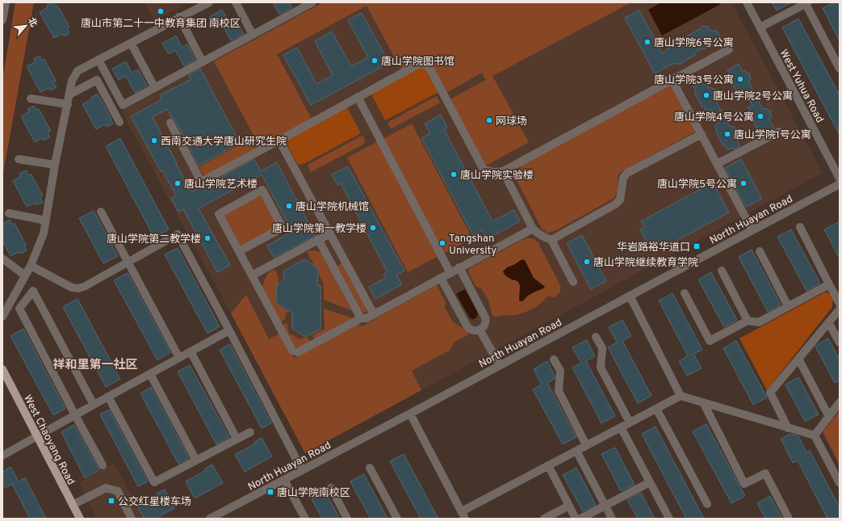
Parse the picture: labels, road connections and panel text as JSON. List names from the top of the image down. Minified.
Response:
{"streets":{"main road":["West Chaoyang Road"],"street":["West Yuhua Road","North Huayan Road"]},"districts":["祥和里第一社区"],"places":{"other":["唐山市第二十一中教育集团 南校区","唐山学院6号公寓","唐山学院图书馆","唐山学院3号公寓","唐山学院2号公寓","唐山学院4号公寓","网球场","唐山学院1号公寓","西南交通大学唐山研究生院","唐山学院实验楼","唐山学院艺术楼","唐山学院5号公寓","唐山学院机械馆","唐山学院第一教学楼","唐山学院第二教学楼","Tangshan University","唐山学院继续教育学院"],"transit":["华岩路裕华道口","唐山学院南校区","公交红星楼车场"]},"north":"top right"}
